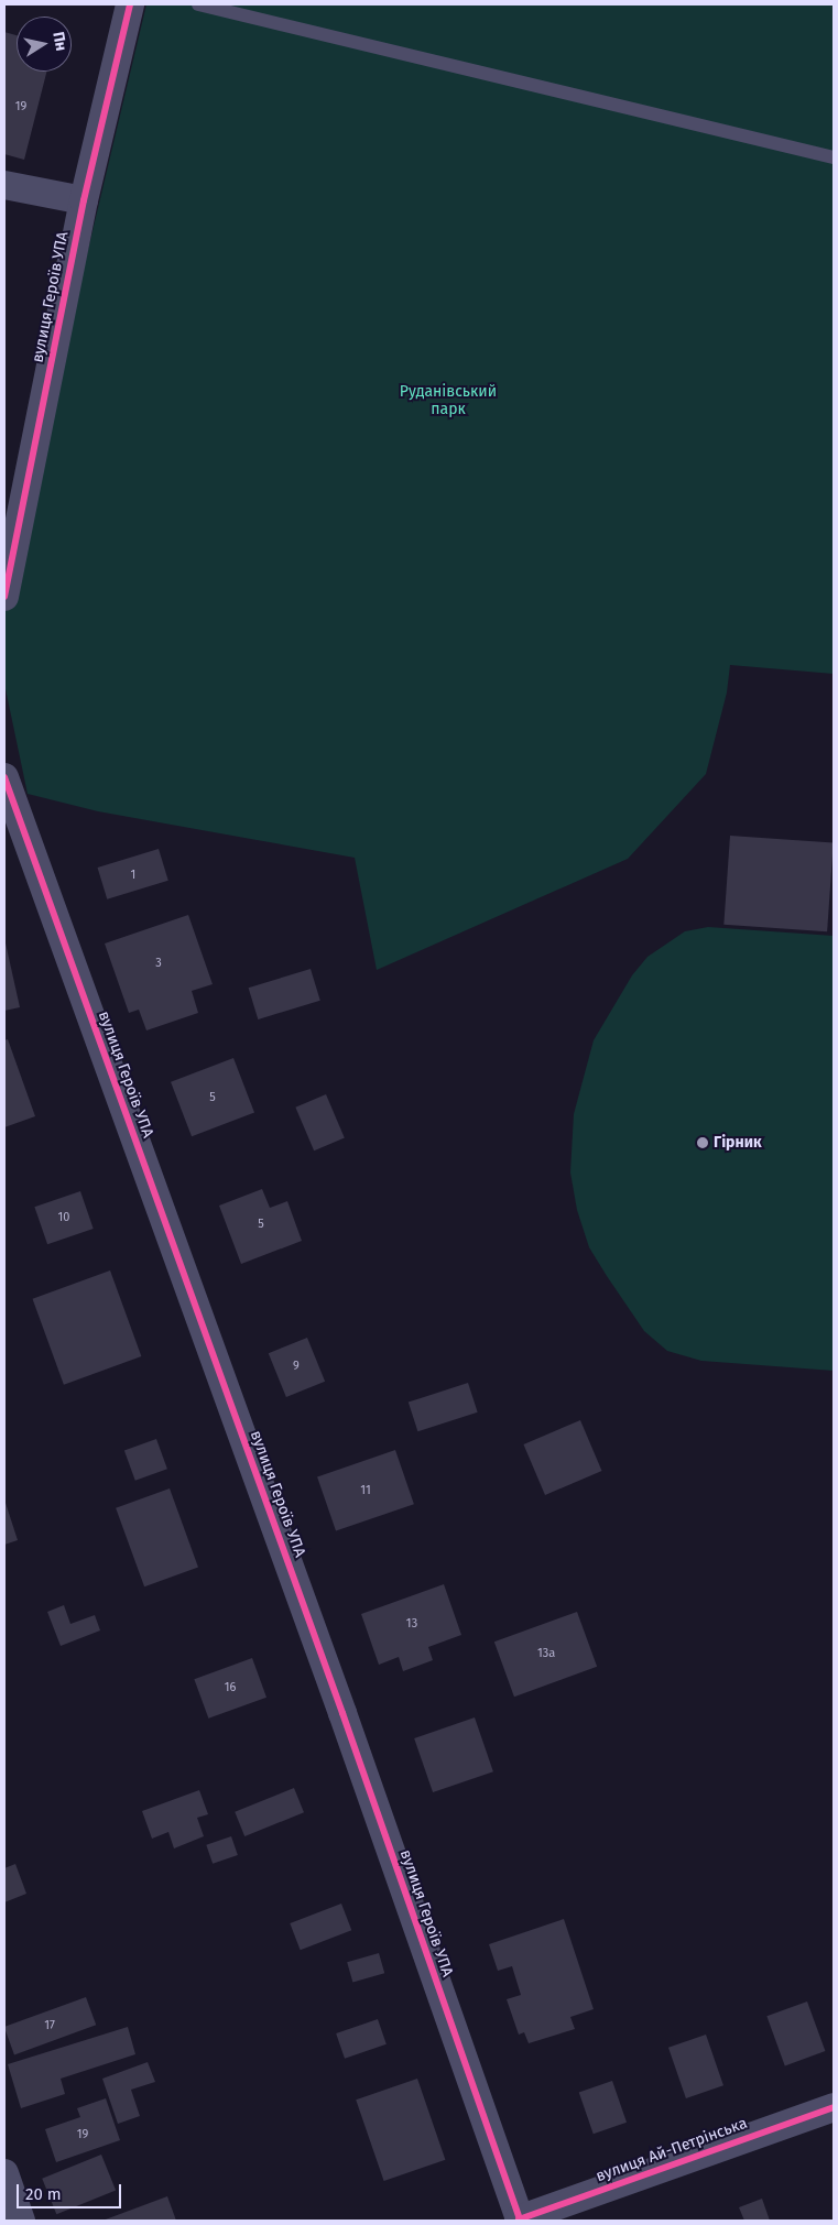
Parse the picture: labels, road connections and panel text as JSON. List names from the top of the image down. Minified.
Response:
{"streets":{"street":["вулиця Героїв УПА","вулиця Ай-Петрінська"]},"crossings":[["вулиця Героїв УПА","вулиця Ай-Петрінська"]],"parks":["Руданівський парк"],"places":["Гірник"],"house_numbers":["19","1","3","5","10","5","9","11","13","13а","16","17","19"],"scale_bar":"20 m","north":"right"}
